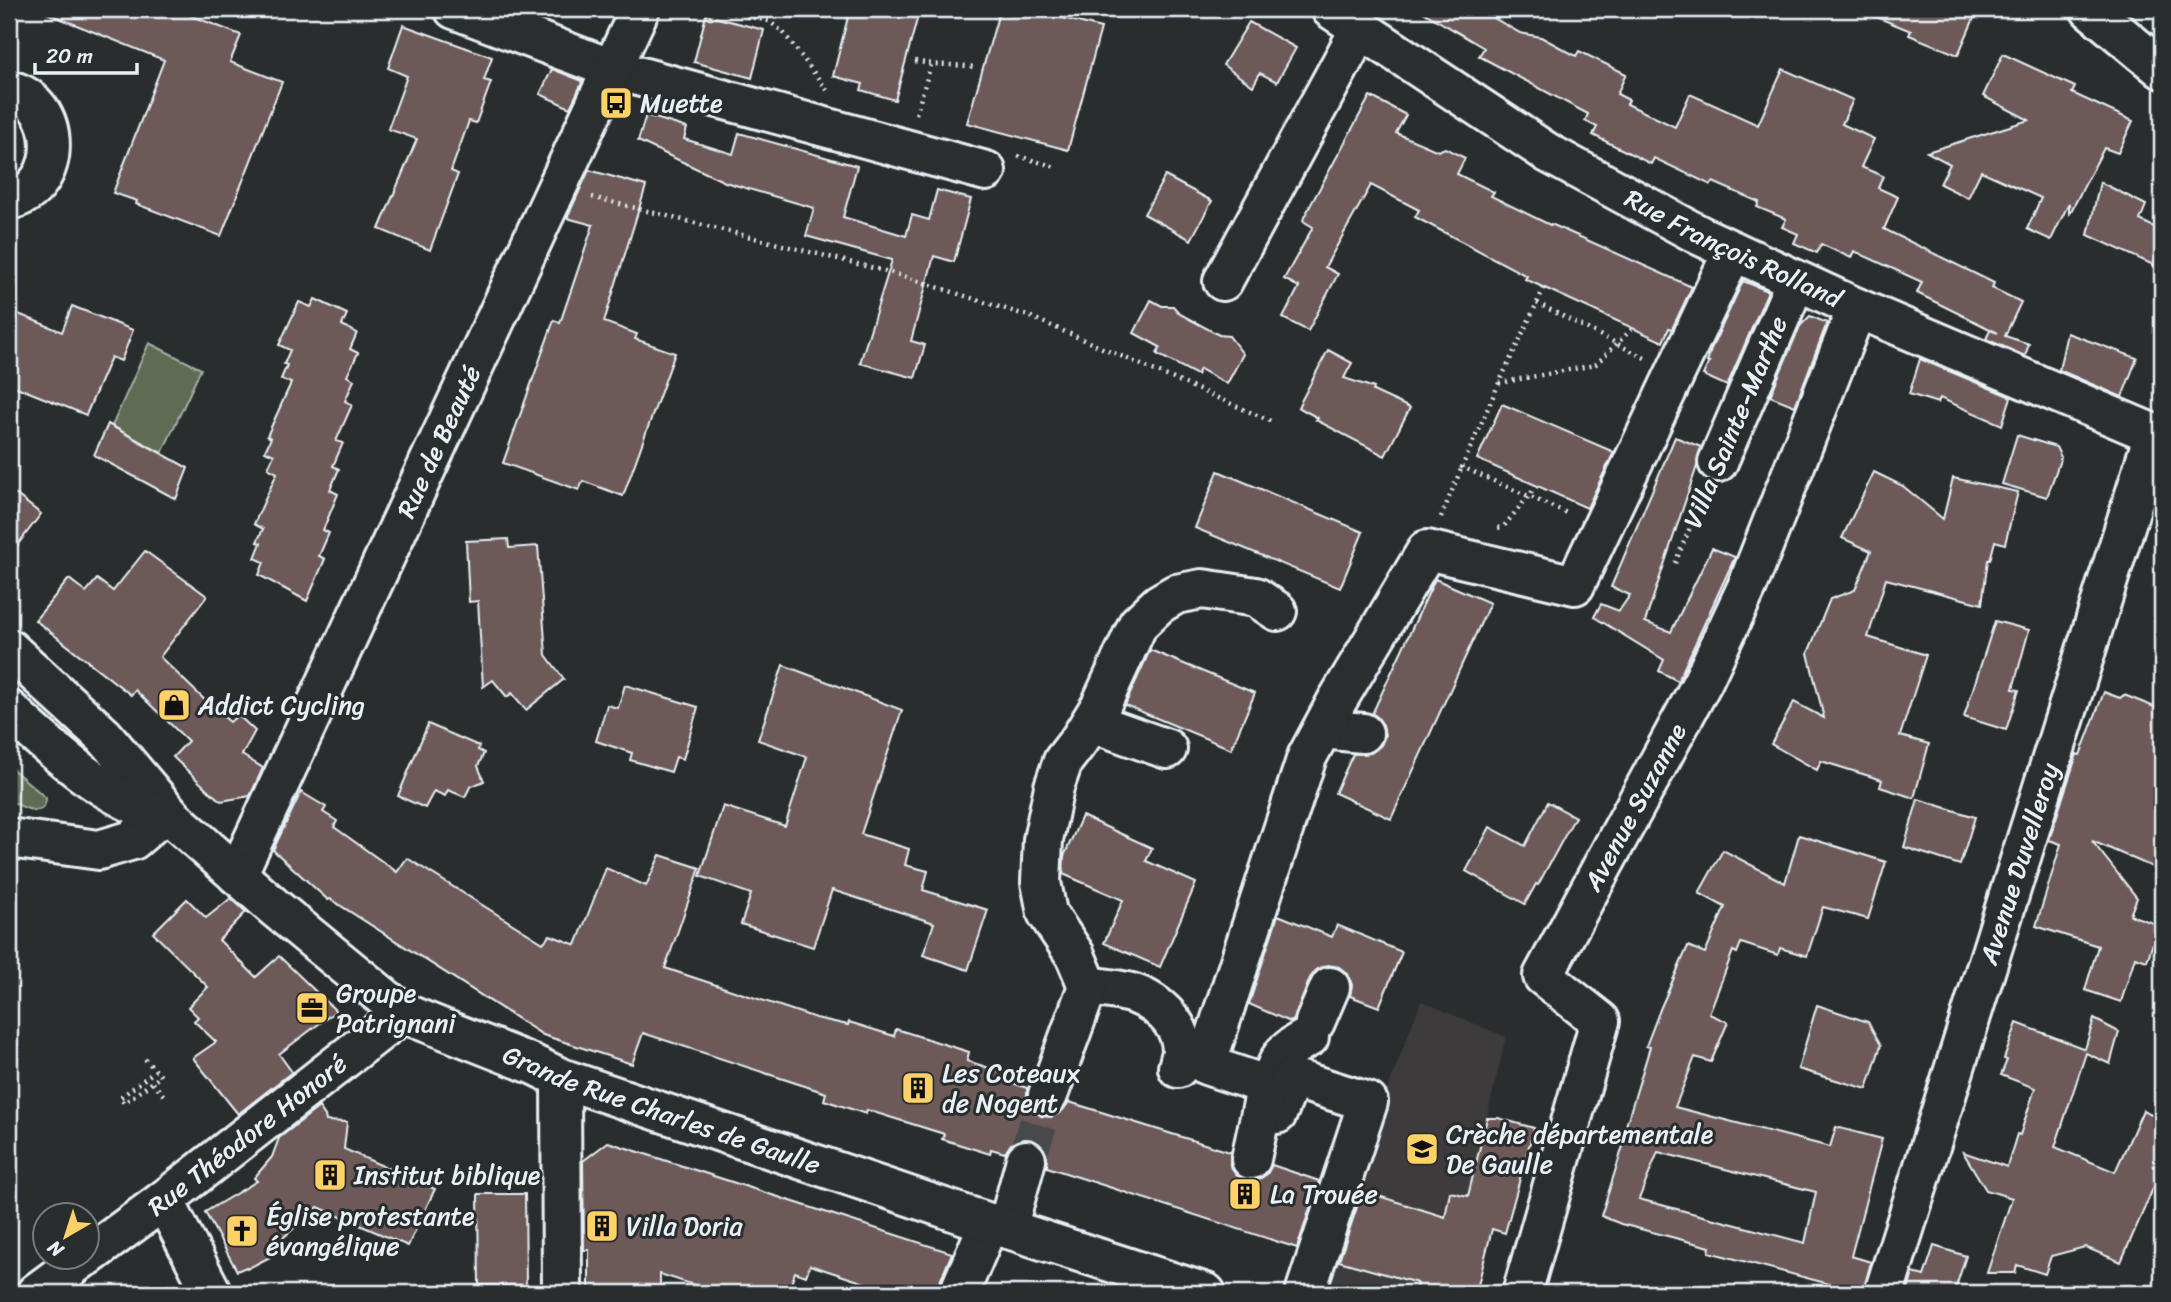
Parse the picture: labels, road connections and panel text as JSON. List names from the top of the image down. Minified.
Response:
{"streets":{"street":["Rue François Rolland","Villa Sainte-Marthe","Rue de Beauté","Avenue Suzanne","Avenue Duvelleroy","Grande Rue Charles de Gaulle","Rue Théodore Honoré"]},"crossings":[["Rue François Rolland","Villa Sainte-Marthe"],["Rue François Rolland","Avenue Suzanne"],["Rue François Rolland","Avenue Duvelleroy"],["Rue de Beauté","Grande Rue Charles de Gaulle"],["Grande Rue Charles de Gaulle","Rue Théodore Honoré"]],"places":{"bus stop":["Muette"],"shop":["Addict Cycling"],"office":["Groupe Patrignani"],"building":["Les Coteaux de Nogent","Institut biblique","La Trouée","Villa Doria"],"school or university":["Crèche départementale De Gaulle"],"church":["Église protestante évangélique"]},"scale_bar":"20 m","north":"bottom left"}
